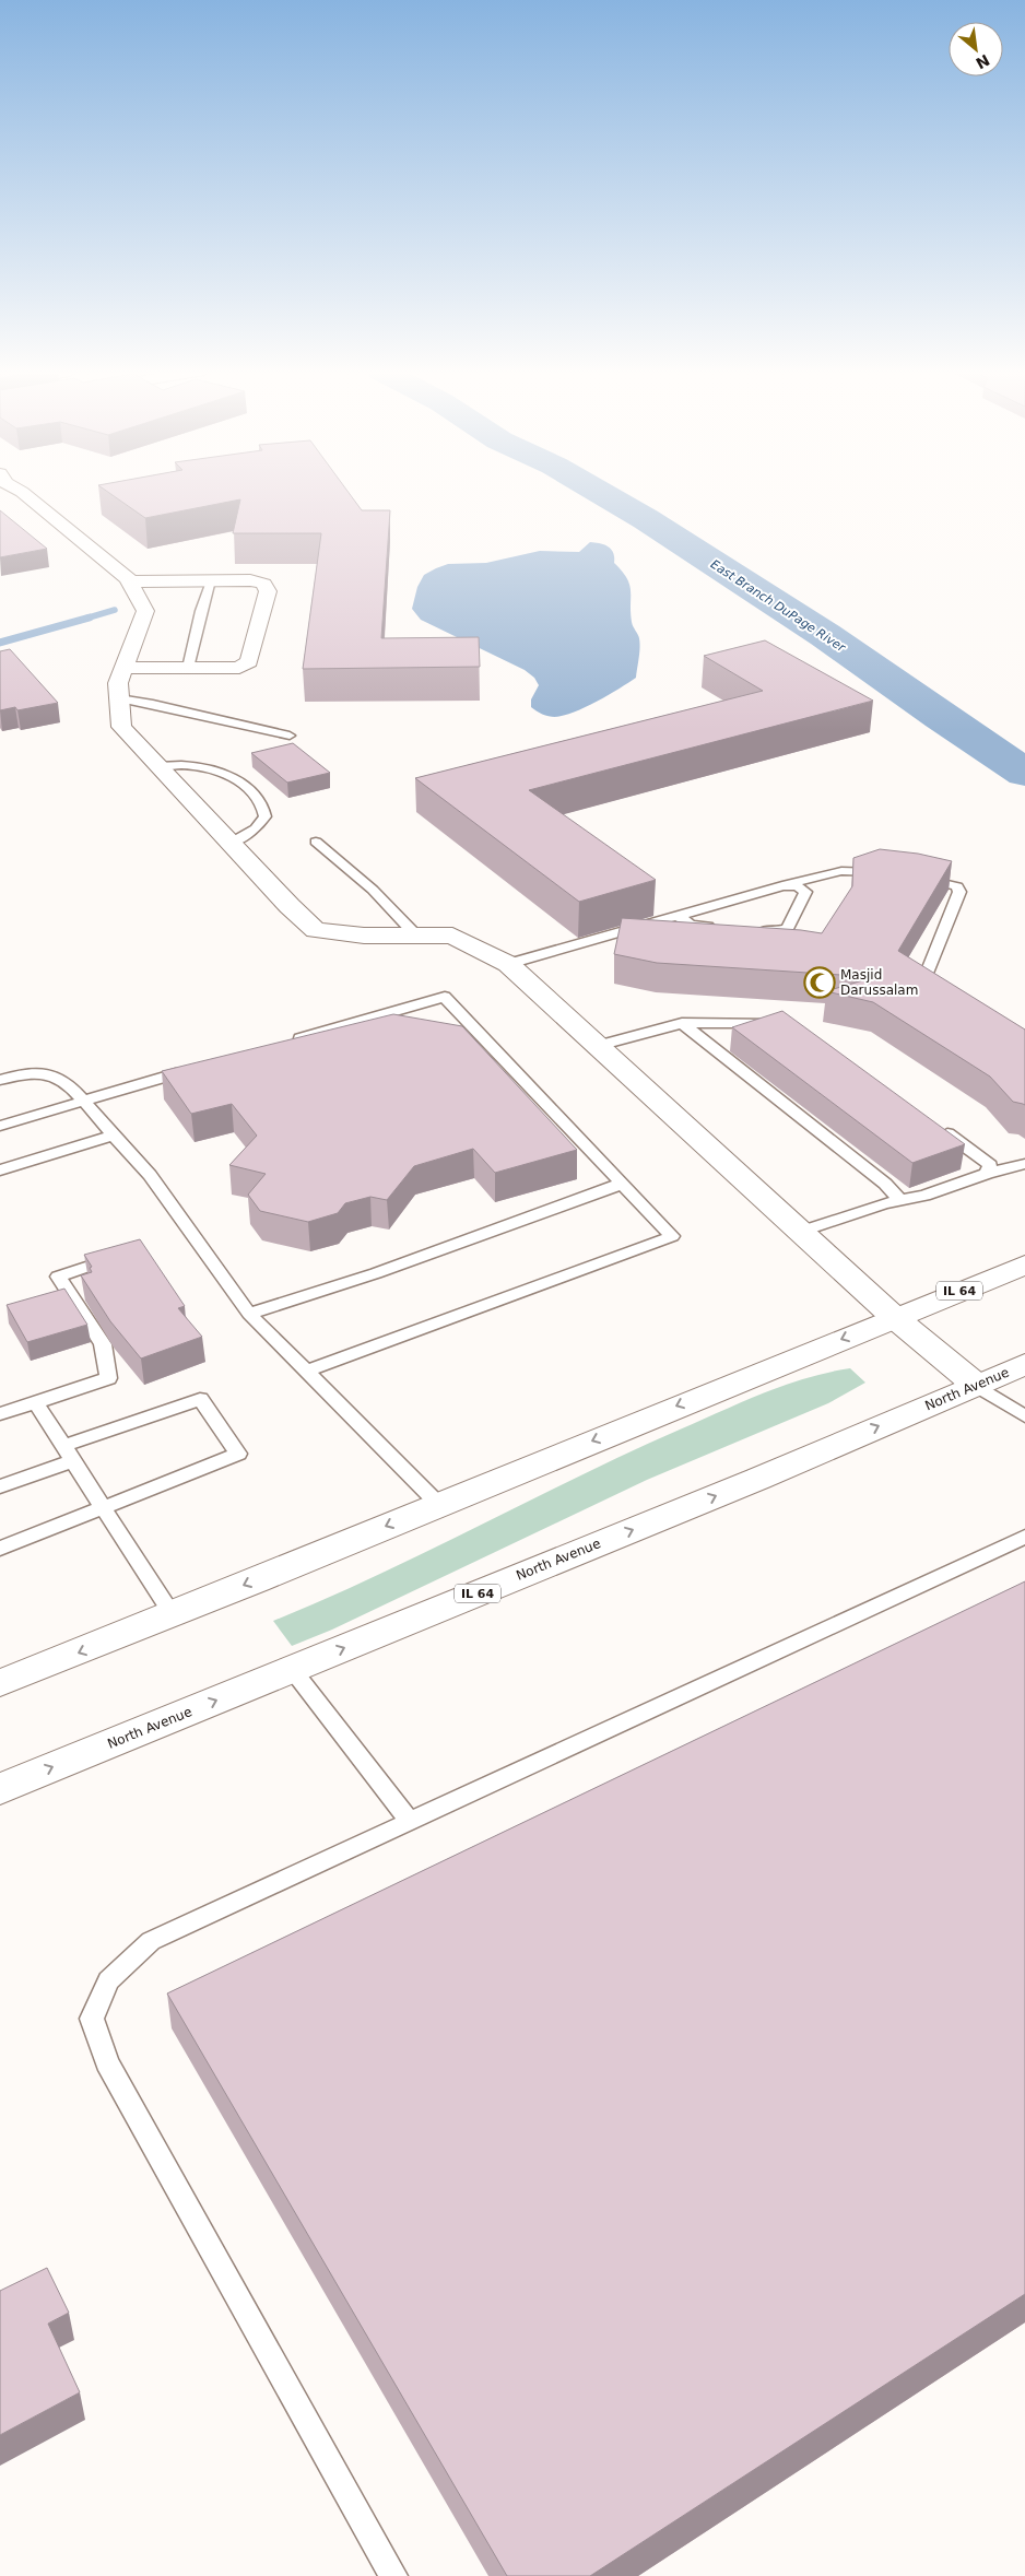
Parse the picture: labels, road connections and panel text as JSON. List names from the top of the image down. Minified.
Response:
{"streets":{"street":["IL 64","North Avenue"]},"water":["East Branch DuPage River"],"places":{"mosque":["Masjid Darussalam"]},"north":"bottom right"}
